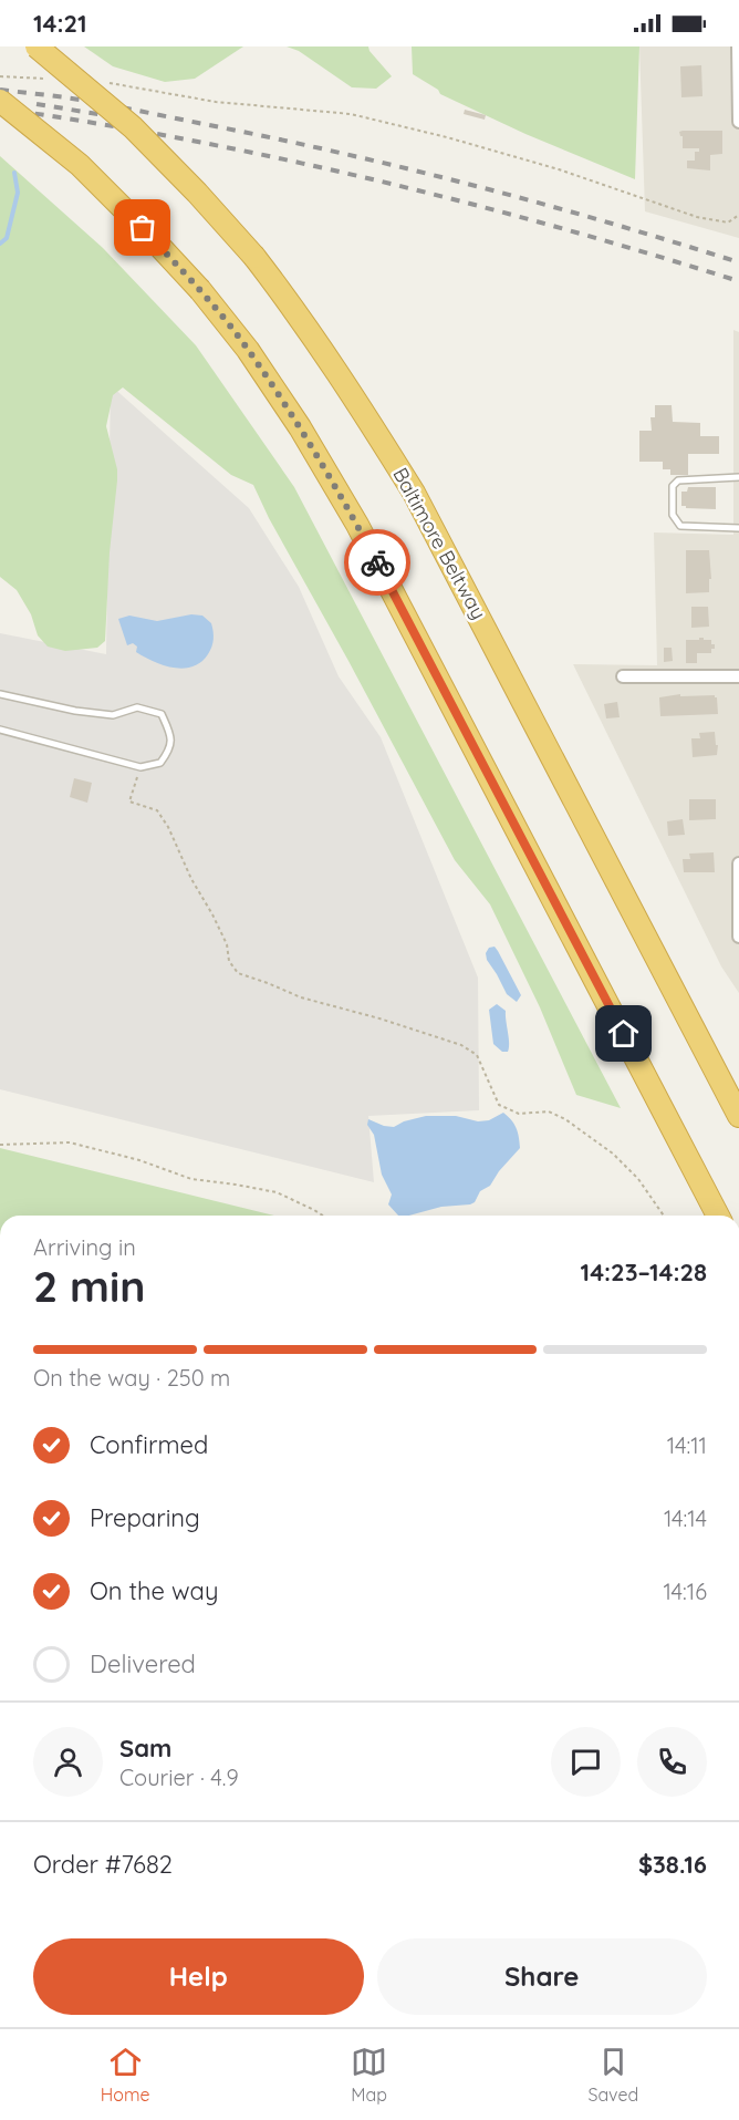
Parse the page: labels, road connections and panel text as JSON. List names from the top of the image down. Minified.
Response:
{"streets":{"highway":["Baltimore Beltway"]},"page":{"status":"14:21","heading":["2 min","Arriving in","14:23–14:28"],"panel":["Sam","Courier · 4.9","Order #7682","$38.16"],"bar":"On the way · 250 m","list":[["Confirmed","14:11"],["Preparing","14:14"],["On the way","14:16"],"Delivered"],"buttons":["Help","Share"],"tabs":["Home","Map","Saved"]}}
